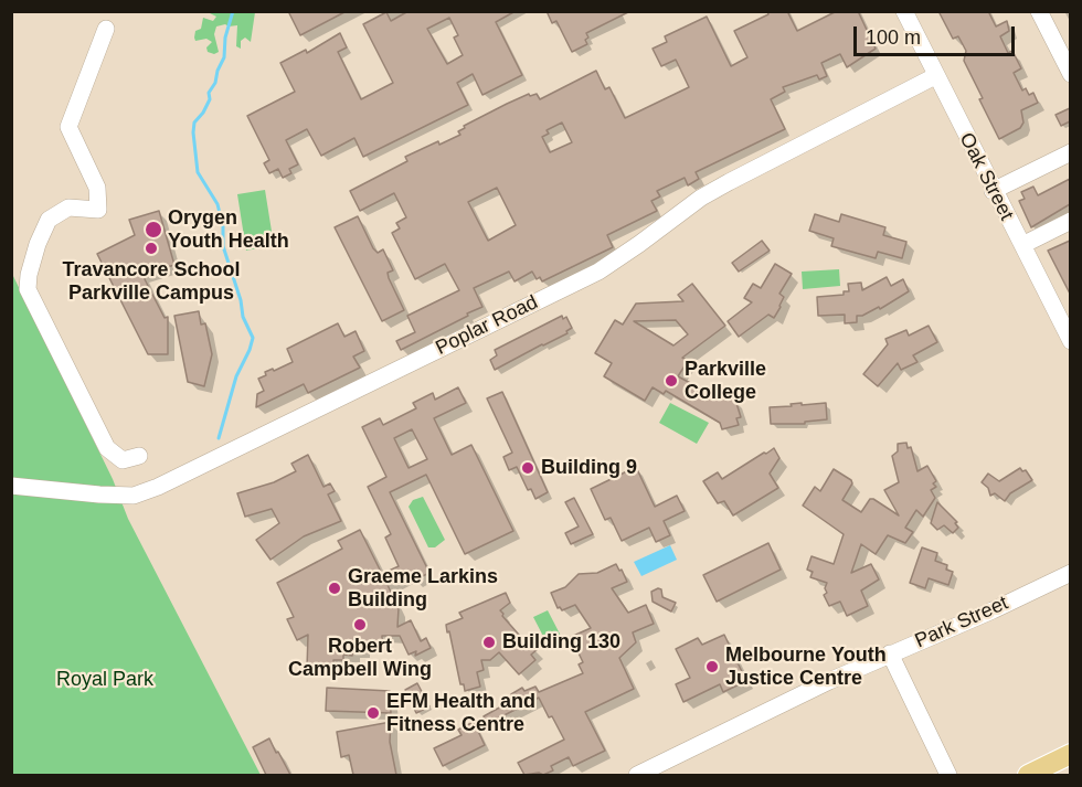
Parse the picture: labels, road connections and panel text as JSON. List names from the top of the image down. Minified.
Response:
{"streets":{"street":["Oak Street","Poplar Road","Park Street"]},"crossings":[["Oak Street","Poplar Road"]],"parks":["Royal Park"],"places":["Orygen Youth Health","Travancore School Parkville Campus","Parkville College","Building 9","Graeme Larkins Building","Robert Campbell Wing","Building 130","Melbourne Youth Justice Centre","EFM Health and Fitness Centre"],"scale_bar":"100 m"}
